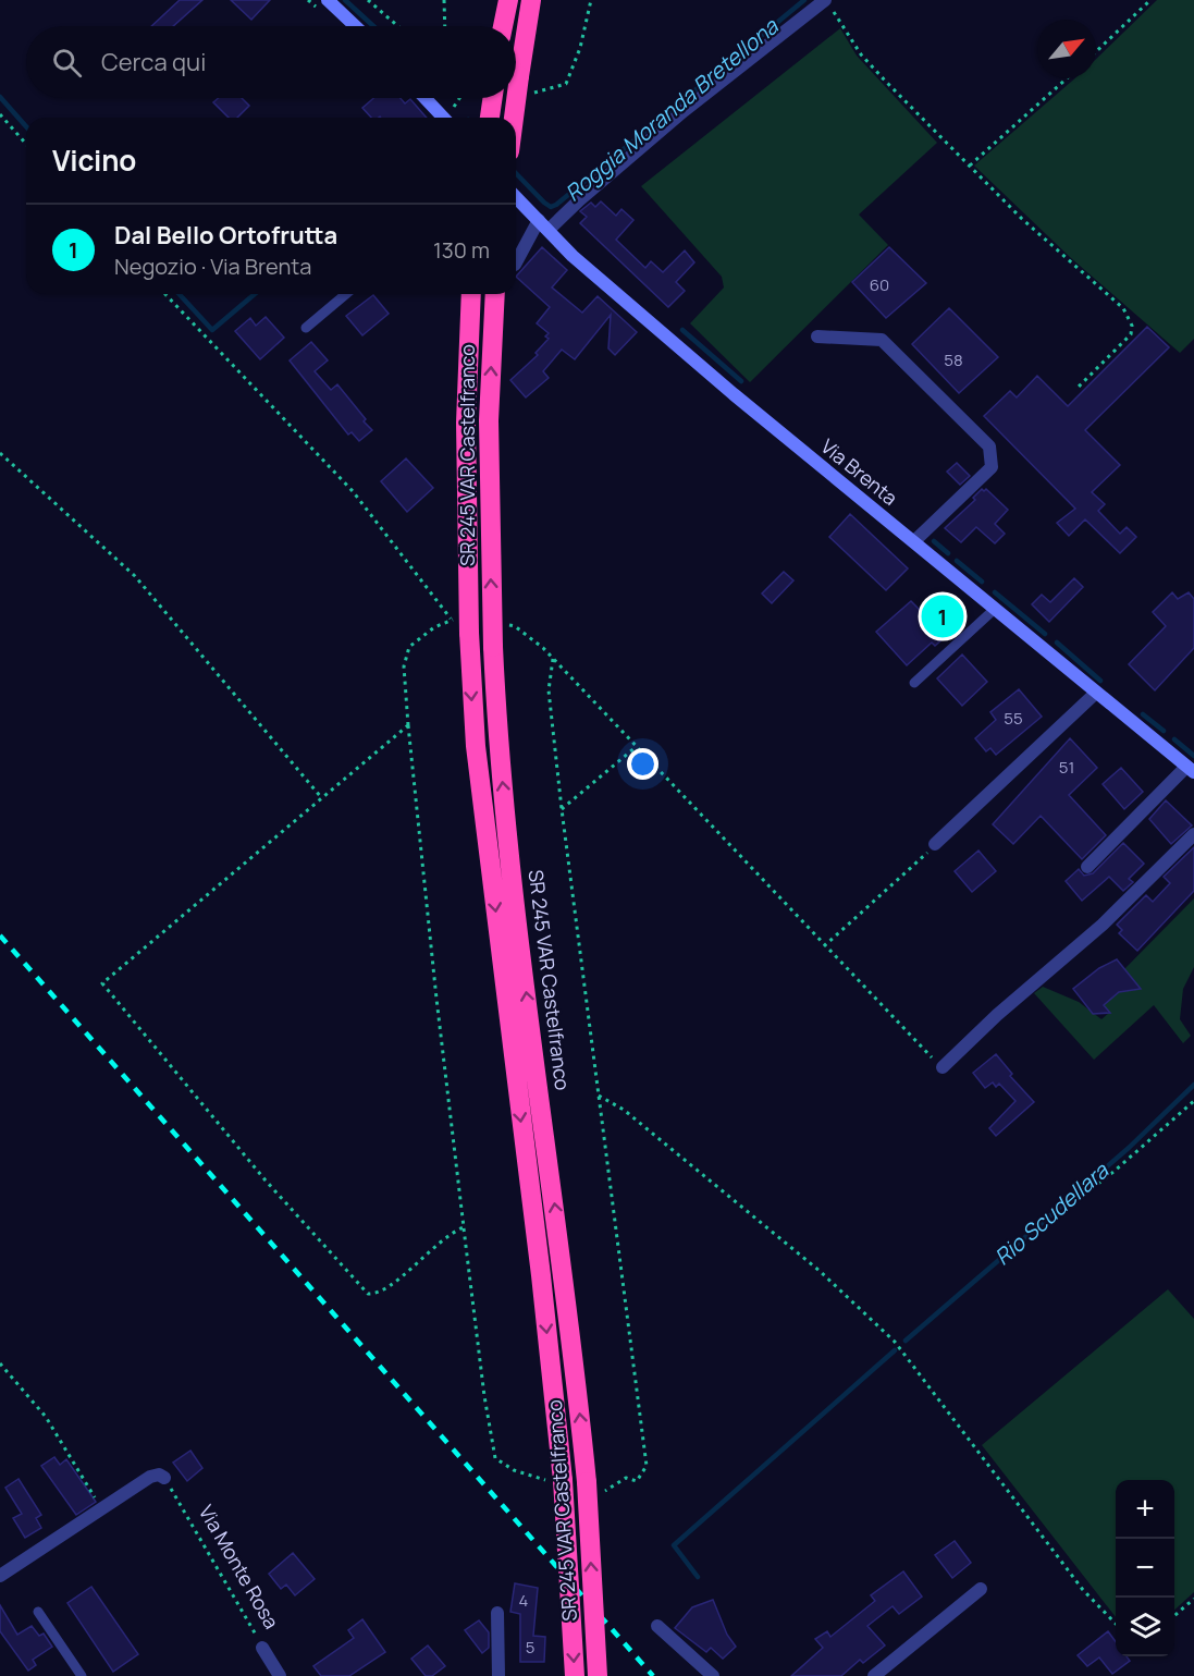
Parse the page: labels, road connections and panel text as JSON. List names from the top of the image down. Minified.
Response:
{"streets":{"highway":["SR 245 VAR Castelfranco"],"street":["Via Brenta","Via Monte Rosa"]},"water":["Roggia Moranda Bretellona","Rio Scudellara"],"house_numbers":["60","58","55","51","4","5"],"north":"top right","page":{"search":"Cerca qui","heading":"Vicino","list":[{"mark":"1","name":"Dal Bello Ortofrutta","note":"Negozio · Via Brenta","value":"130 m"}],"pins":"1","map_buttons":["+","−"]}}
